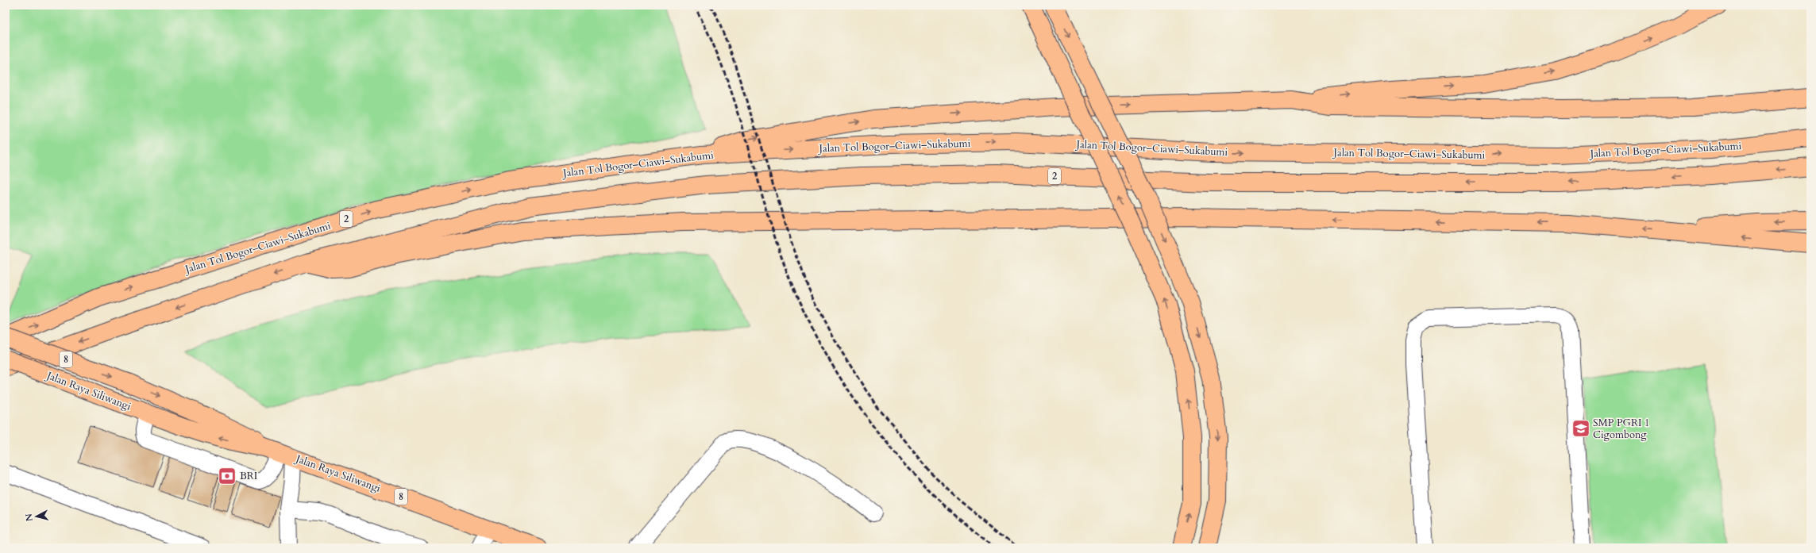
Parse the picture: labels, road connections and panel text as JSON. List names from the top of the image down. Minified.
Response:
{"streets":{"highway":["Jalan Tol Bogor–Ciawi–Sukabumi","2","8","Jalan Raya Siliwangi"]},"crossings":[["Jalan Tol Bogor–Ciawi–Sukabumi","Jalan Raya Siliwangi"]],"places":{"school or university":["SMP PGRI 1 Cigombong"],"bank":["BRI"]},"north":"left"}
